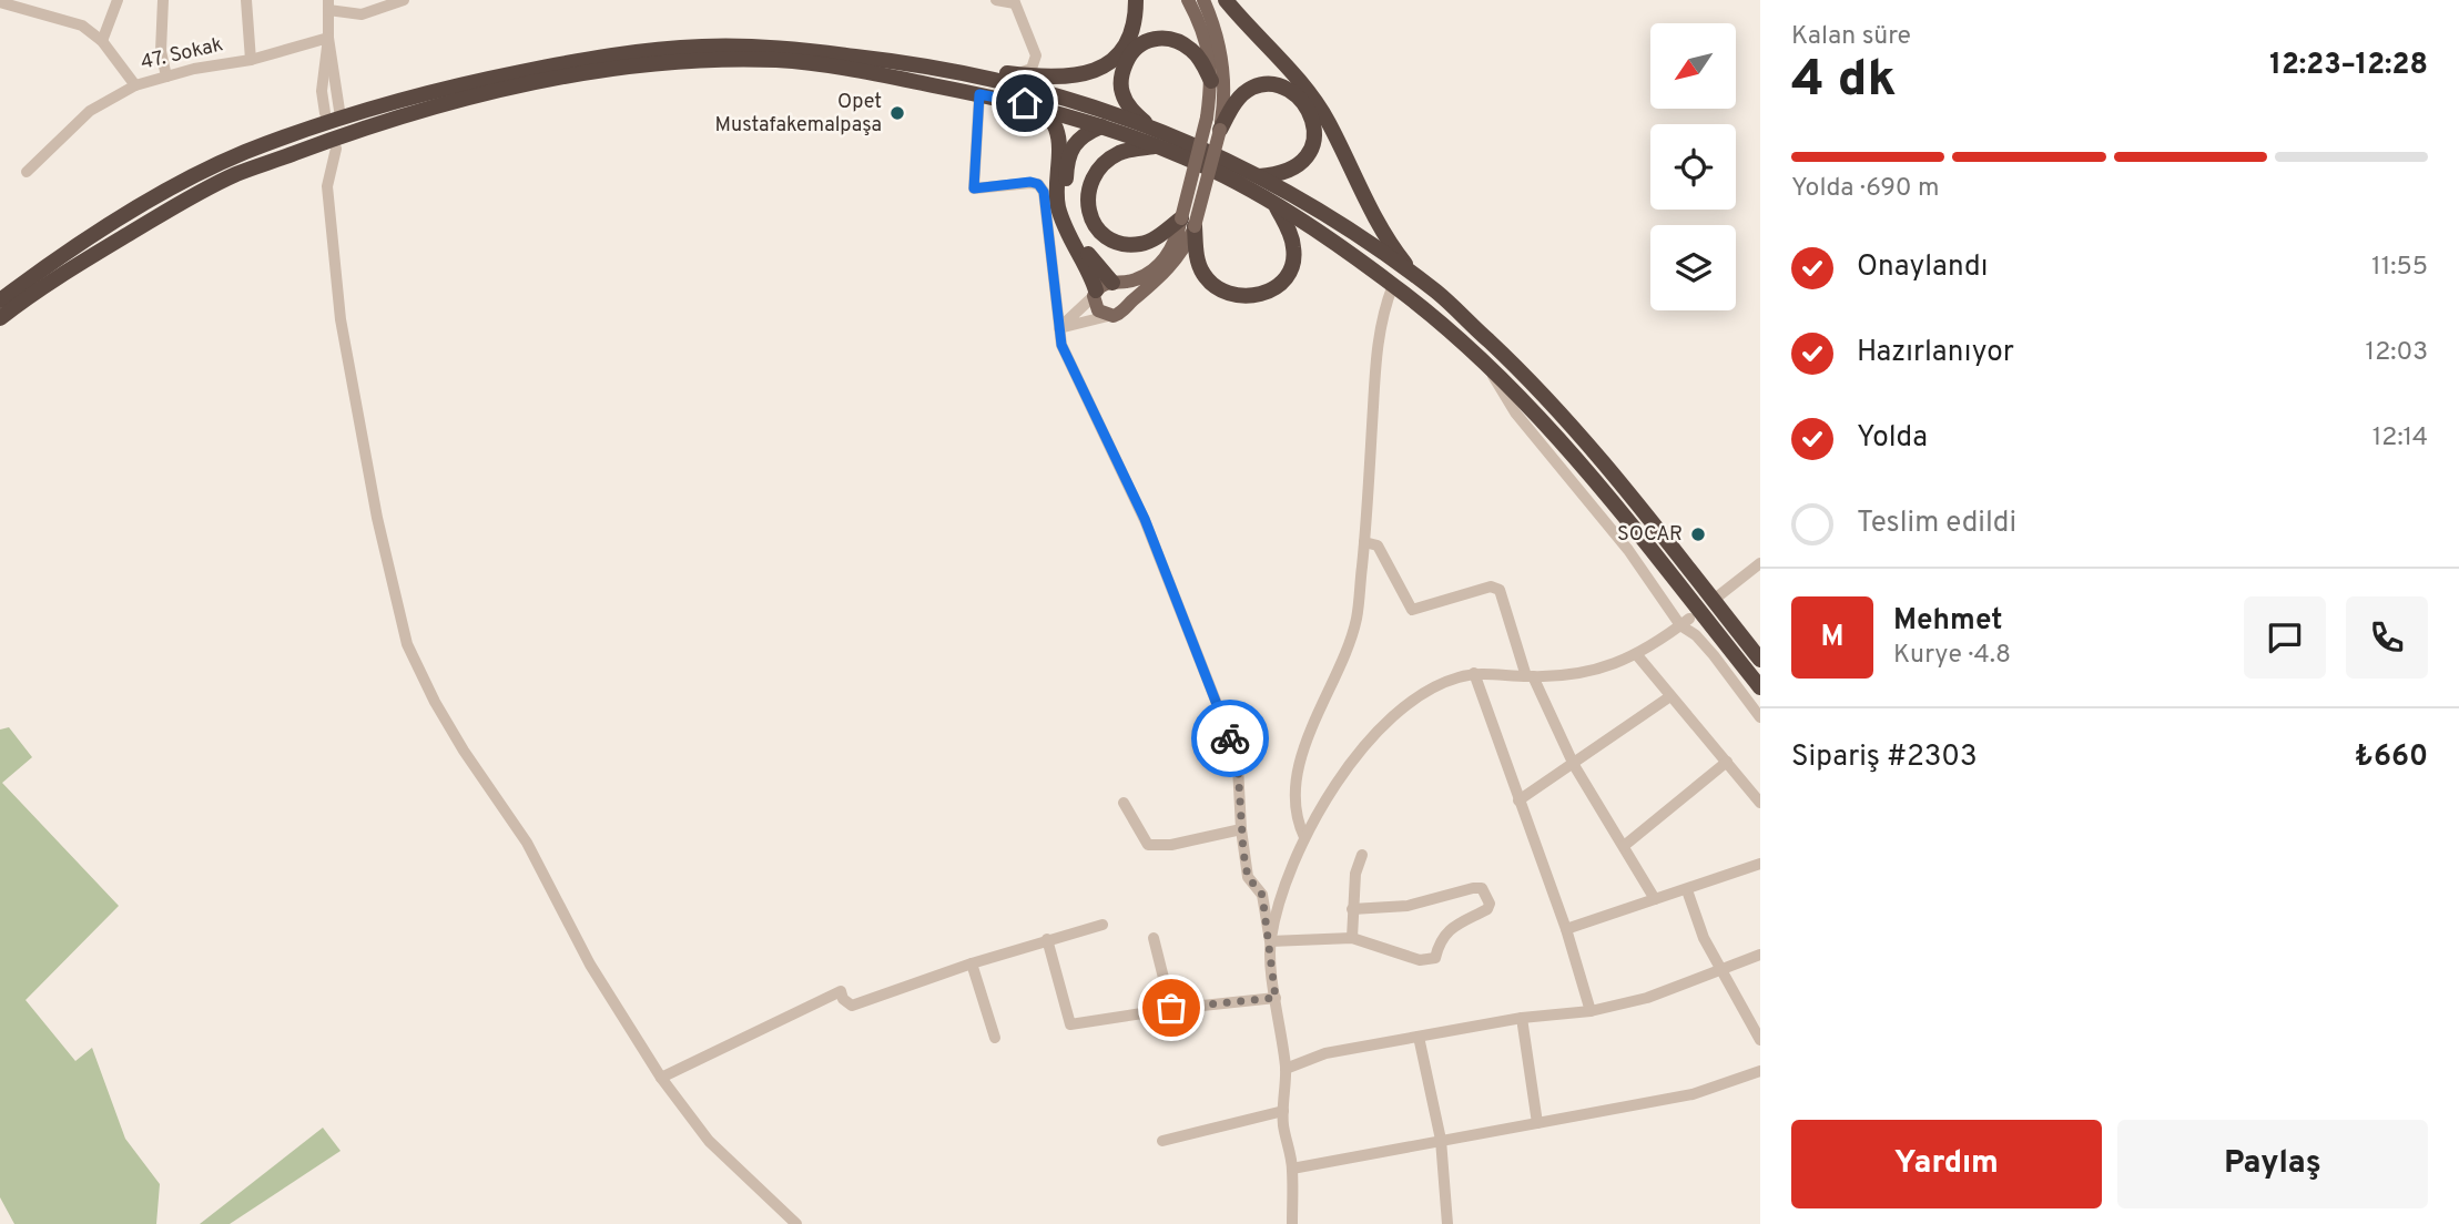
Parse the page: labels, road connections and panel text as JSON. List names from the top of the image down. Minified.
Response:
{"streets":{"street":["47. Sokak"]},"places":["Opet Mustafakemalpaşa","SOCAR"],"north":"bottom left","page":{"heading":["4 dk","Kalan süre","12:23–12:28"],"panel":["Mehmet","Kurye · 4.8","Sipariş #2303","₺660"],"bar":"Yolda · 690 m","list":[["Onaylandı","11:55"],["Hazırlanıyor","12:03"],["Yolda","12:14"],"Teslim edildi"],"round":"M","buttons":["Yardım","Paylaş"]}}
